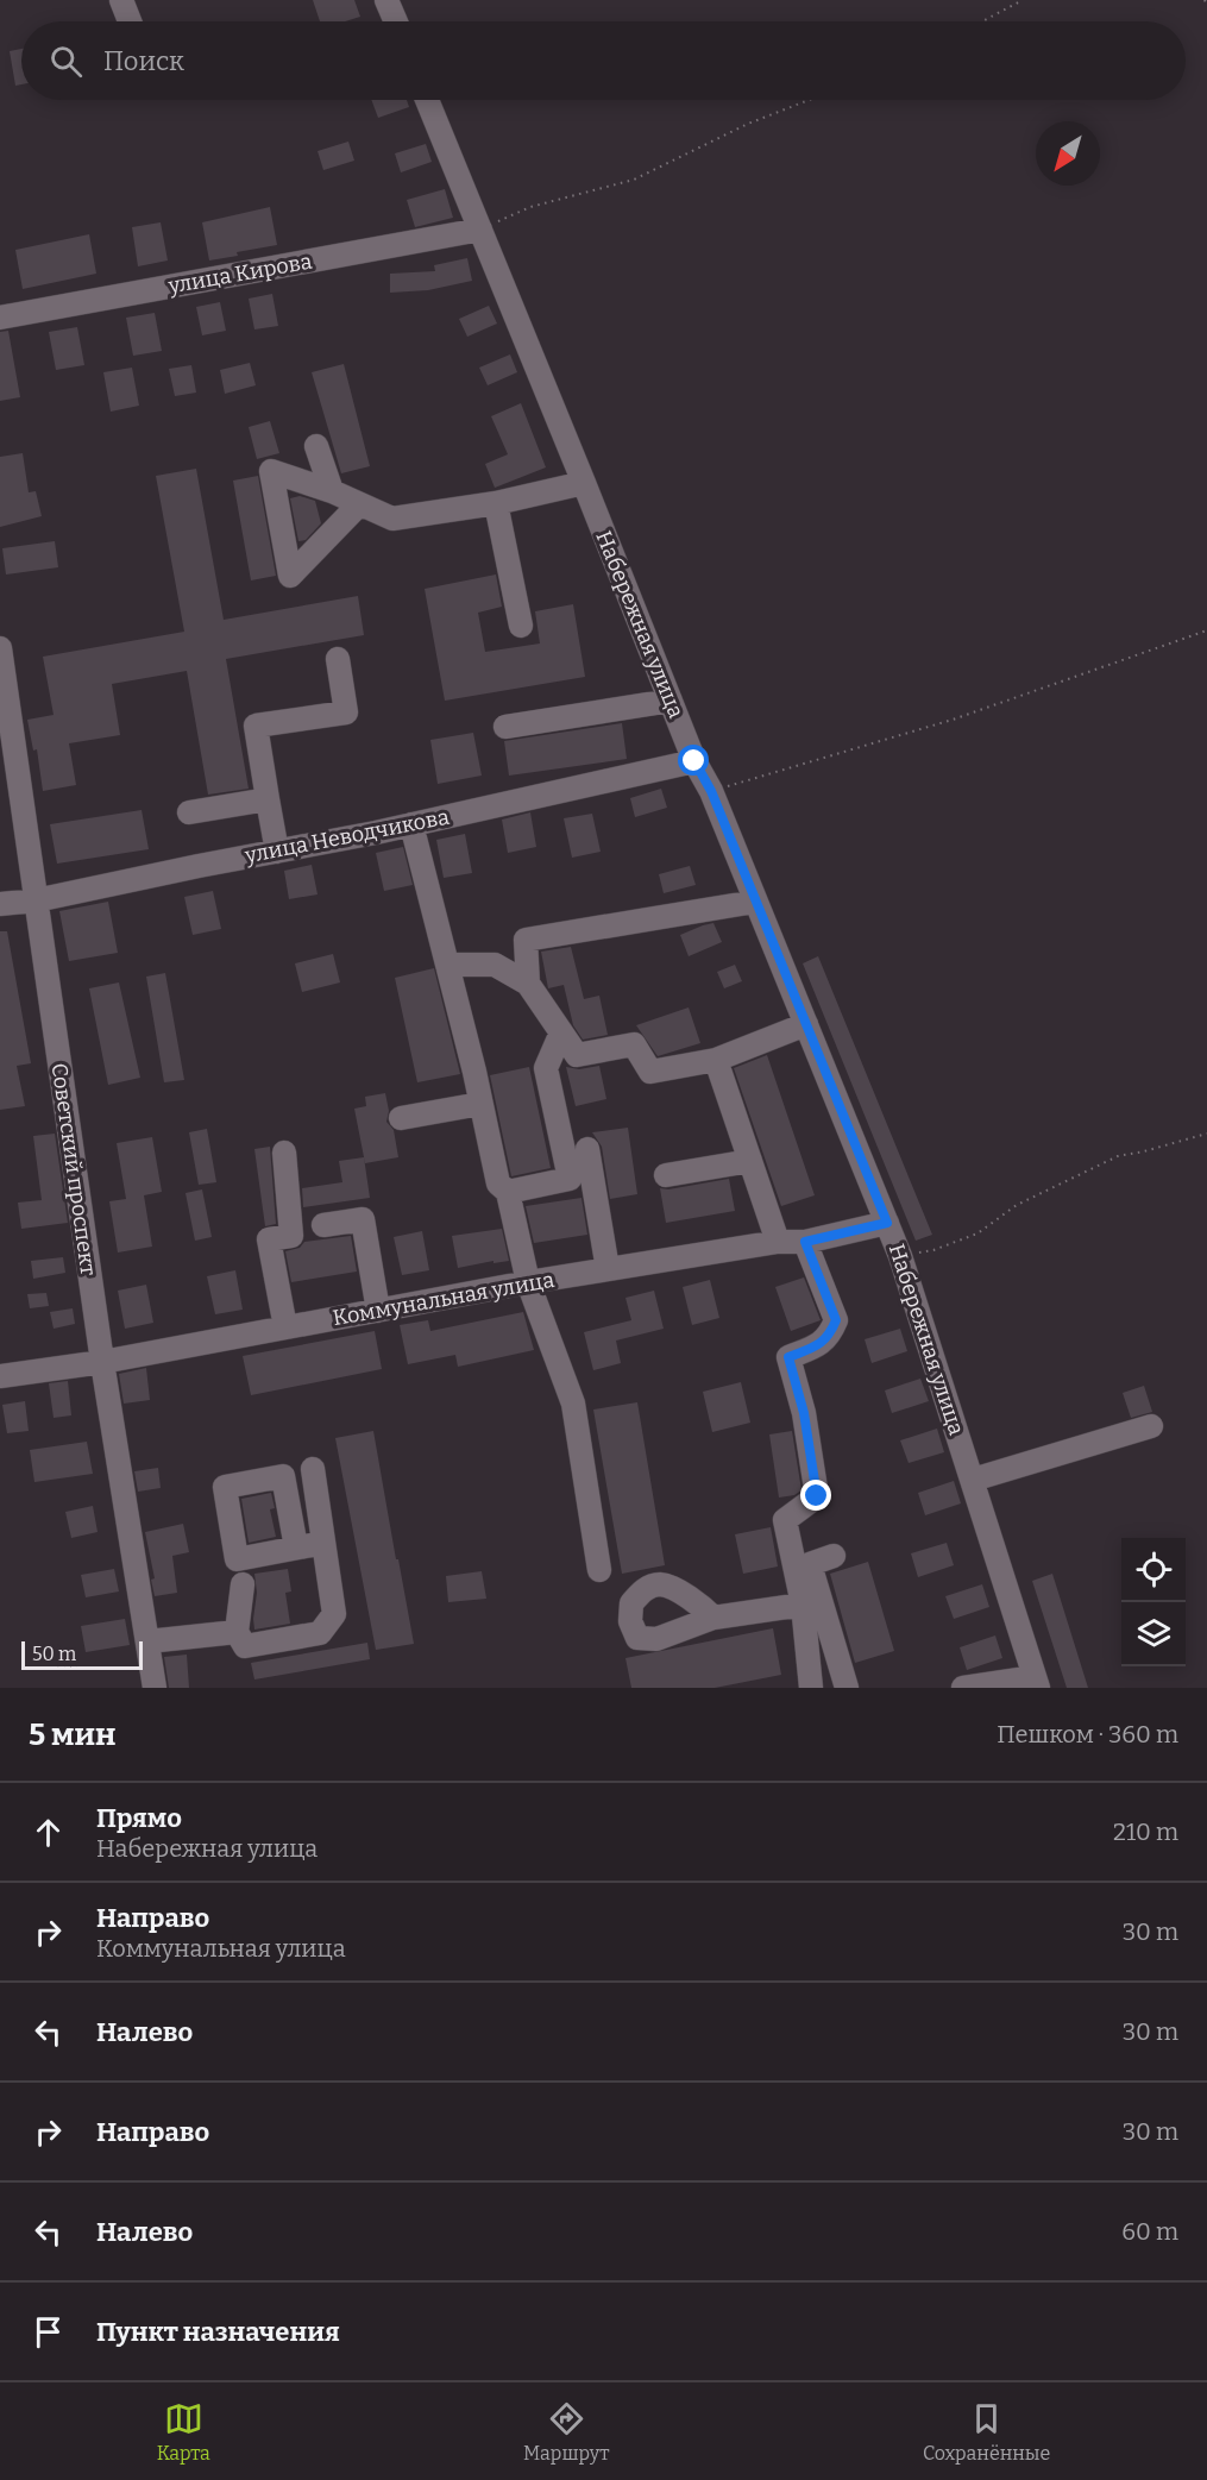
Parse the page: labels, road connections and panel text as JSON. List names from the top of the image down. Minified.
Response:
{"streets":{"street":["улица Кирова","Набережная улица","улица Неводчикова","Советский проспект","Коммунальная улица"]},"crossings":[["улица Кирова","Набережная улица"],["Набережная улица","улица Неводчикова"],["Набережная улица","Коммунальная улица"],["улица Неводчикова","Советский проспект"],["Советский проспект","Коммунальная улица"]],"scale_bar":"50 m","north":"bottom left","page":{"search":"Поиск","scale":"50 m","heading":["5 мин","Пешком · 360 m"],"list":[["Прямо","Набережная улица","210 m"],["Направо","Коммунальная улица","30 m"],["Налево","30 m"],["Направо","30 m"],["Налево","60 m"],"Пункт назначения"],"nav":["Карта","Маршрут","Сохранённые"]}}
